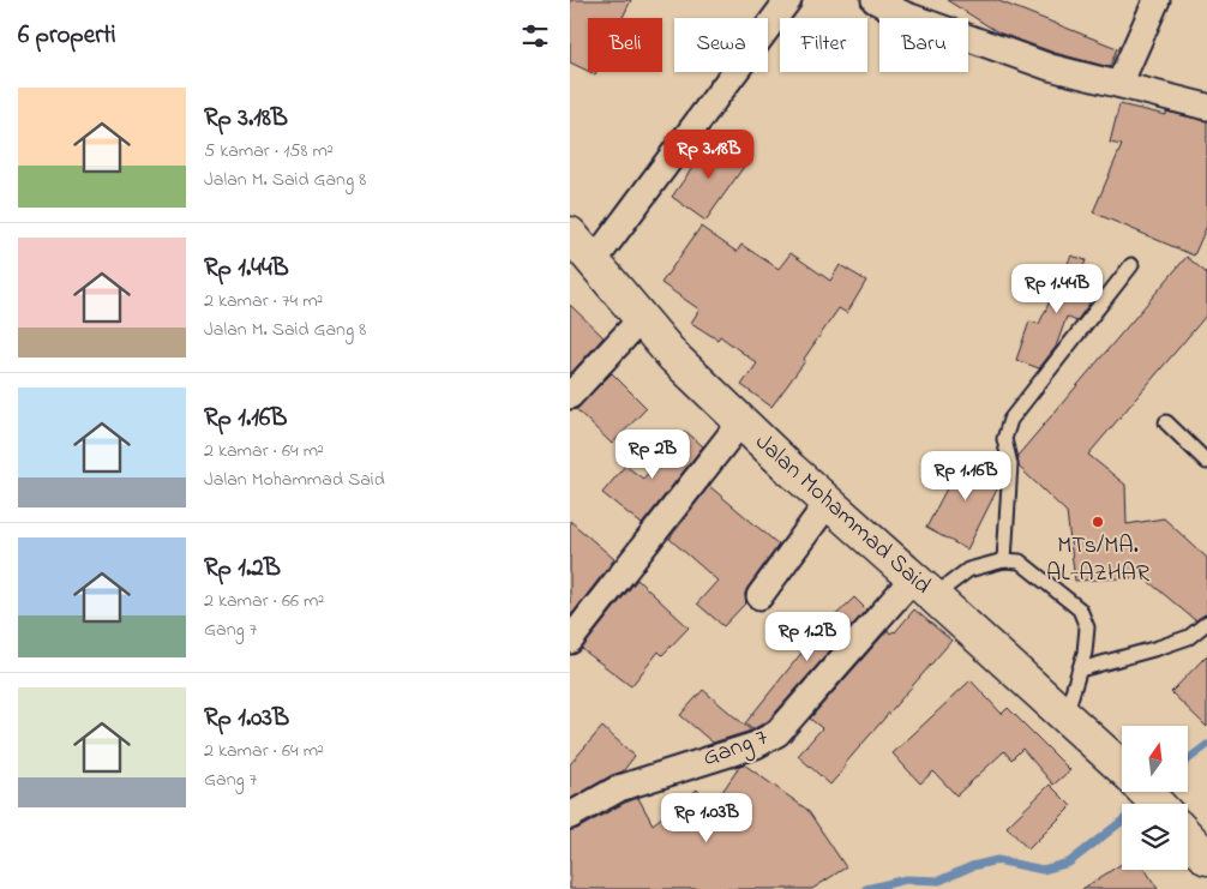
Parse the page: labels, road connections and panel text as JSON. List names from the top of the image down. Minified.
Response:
{"streets":{"street":["Jalan Mohammad Said","Gang 7"]},"crossings":[["Jalan Mohammad Said","Gang 7"]],"places":["MTs/MA. AL-AZHAR"],"north":"top","page":{"heading":"6 properti","chip":["Beli","Sewa","Filter","Baru"],"list":[{"name":"Rp 3.18B","note":"5 kamar · 158 m² · Jalan M. Said Gang 8"},{"name":"Rp 1.44B","note":"2 kamar · 74 m² · Jalan M. Said Gang 8"},{"name":"Rp 1.16B","note":"2 kamar · 64 m² · Jalan Mohammad Said"},{"name":"Rp 1.2B","note":"2 kamar · 66 m² · Gang 7"},{"name":"Rp 1.03B","note":"2 kamar · 64 m² · Gang 7"}],"price":["Rp 3.18B","Rp 1.44B","Rp 2B","Rp 1.16B","Rp 1.2B","Rp 1.03B"]}}
